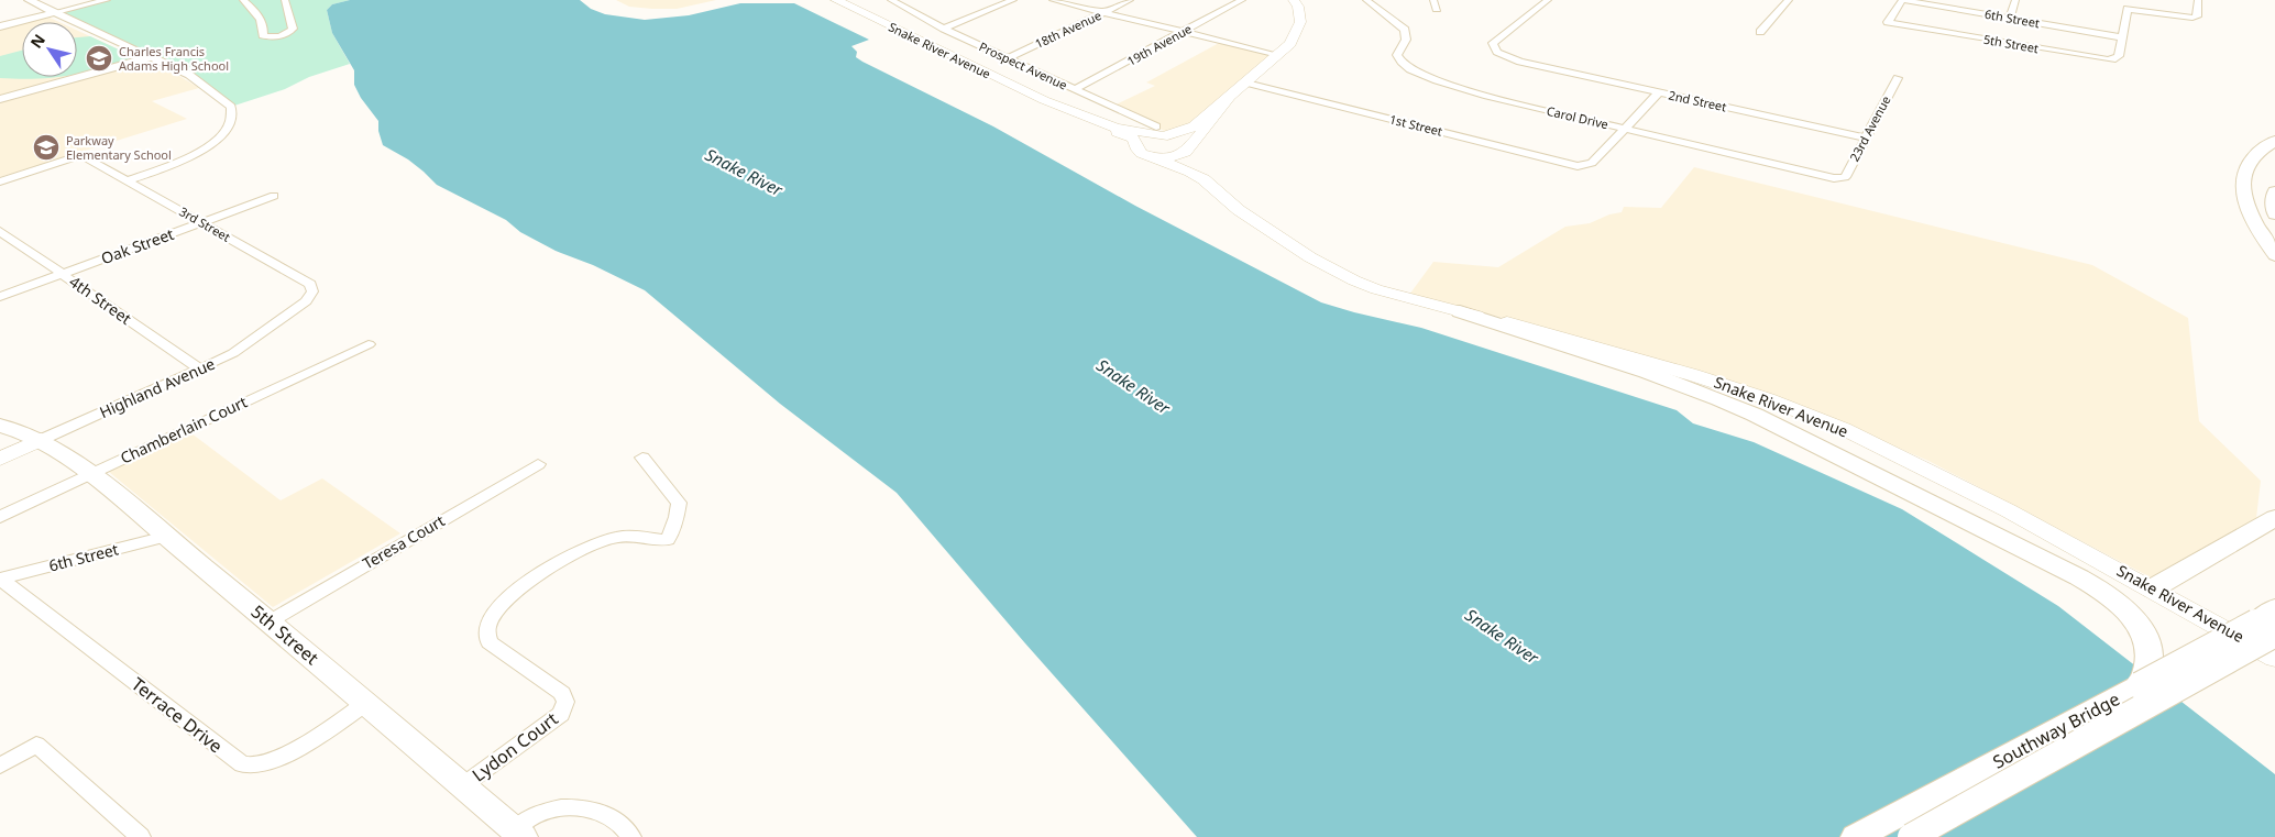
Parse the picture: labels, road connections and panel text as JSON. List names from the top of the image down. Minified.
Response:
{"streets":{"main road":["5th Street","Snake River Avenue","Highland Avenue","Southway Bridge"],"street":["6th Street","18th Avenue","19th Avenue","Prospect Avenue","2nd Street","Carol Drive","1st Street","23rd Avenue","3rd Street","Oak Street","4th Street","Chamberlain Court","Teresa Court","Terrace Drive","Lydon Court"]},"crossings":[["6th Street","5th Street"],["6th Street","Terrace Drive"],["18th Avenue","Prospect Avenue"],["5th Street","Highland Avenue"],["5th Street","Chamberlain Court"],["5th Street","Teresa Court"],["5th Street","Terrace Drive"],["5th Street","Lydon Court"],["19th Avenue","Prospect Avenue"],["Snake River Avenue","Prospect Avenue"],["2nd Street","23rd Avenue"],["Carol Drive","1st Street"],["Carol Drive","23rd Avenue"],["3rd Street","Oak Street"],["3rd Street","Highland Avenue"],["Oak Street","4th Street"],["4th Street","Highland Avenue"]],"water":["Snake River"],"places":{"school or university":["Charles Francis Adams High School","Parkway Elementary School"]},"north":"top left"}
